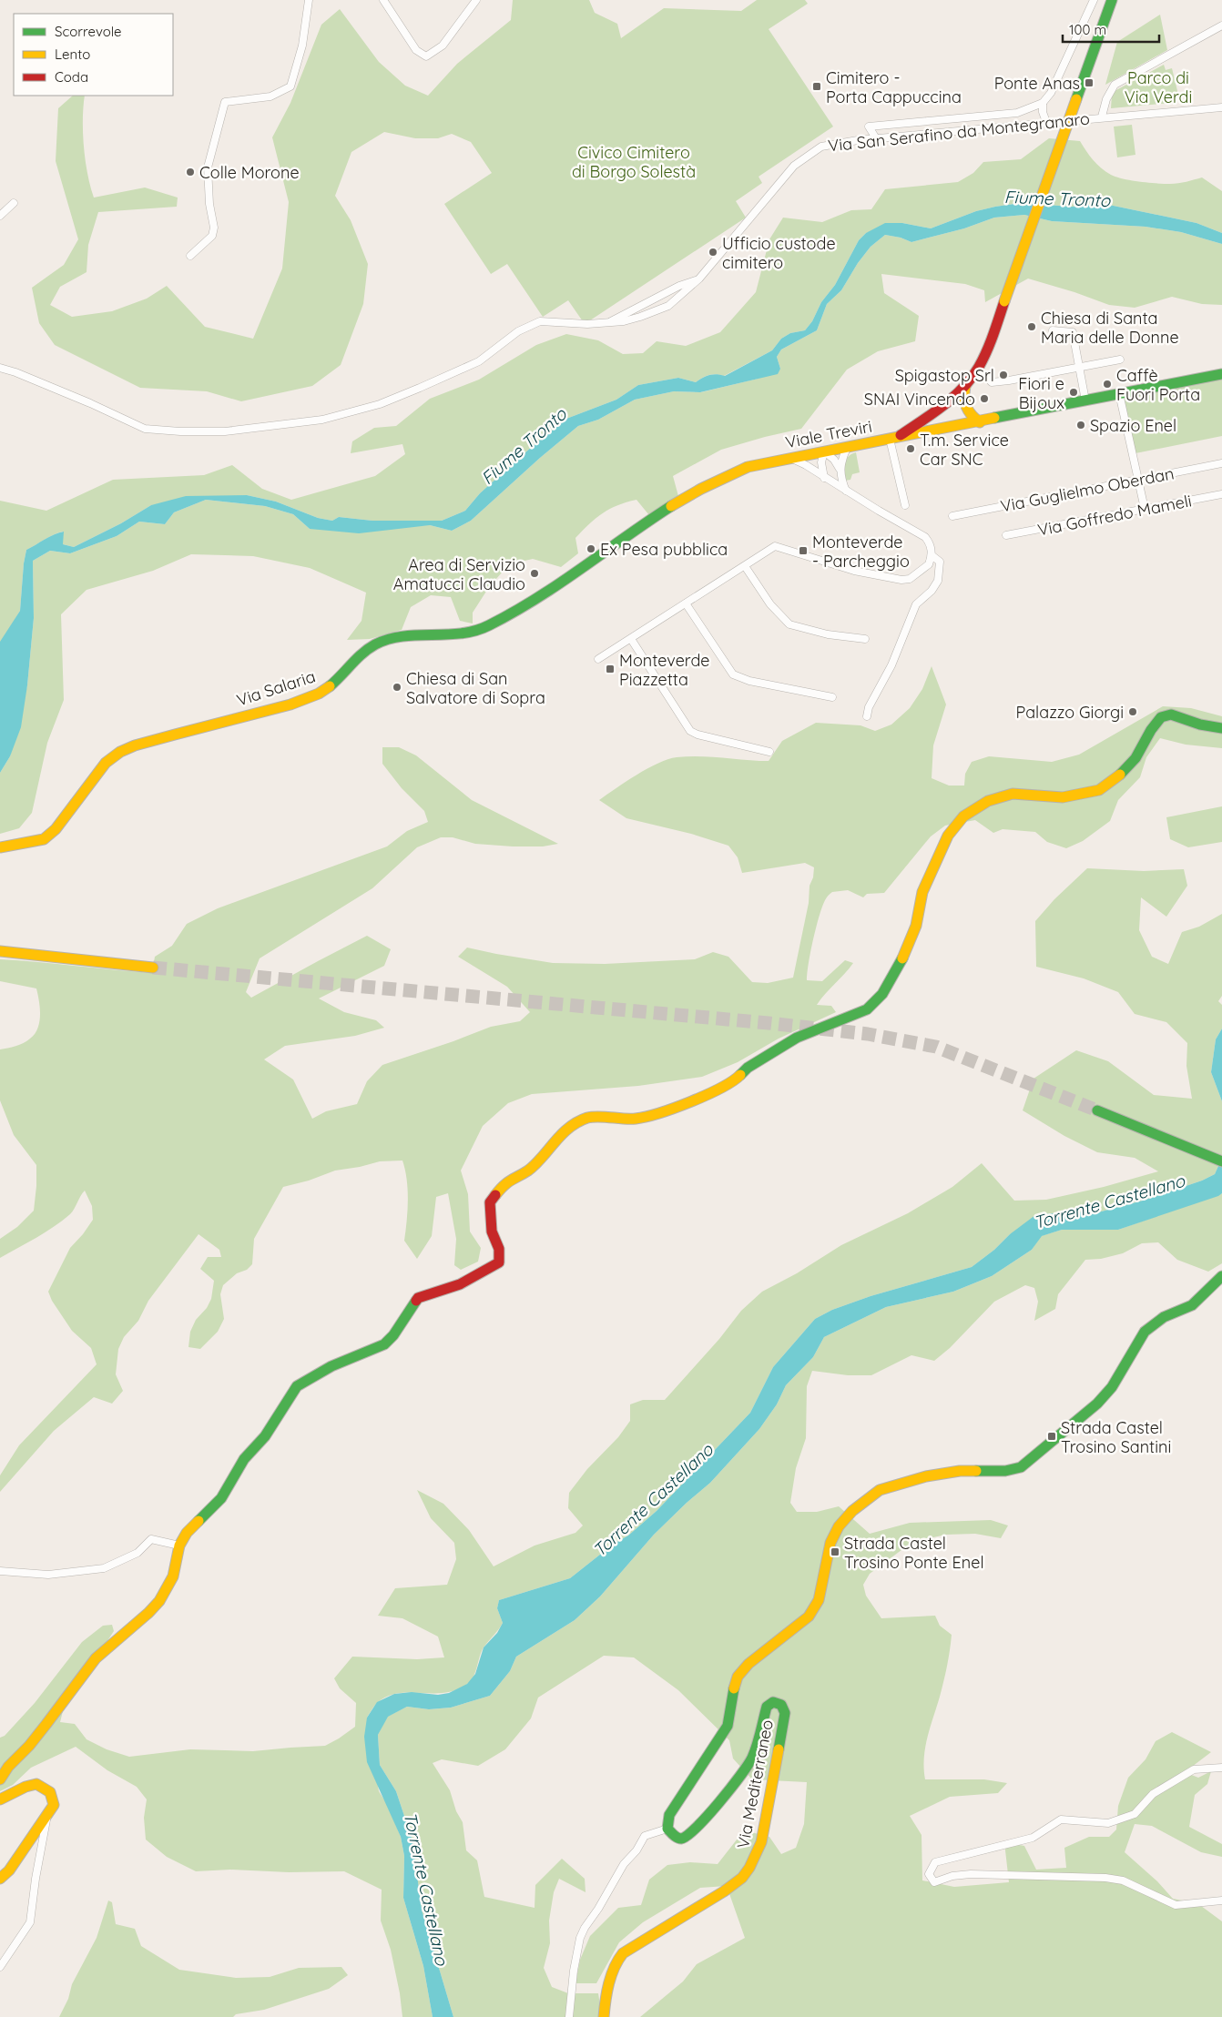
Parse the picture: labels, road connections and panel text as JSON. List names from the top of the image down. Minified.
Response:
{"streets":{"main road":["Viale Treviri","Via Salaria","Via Mediterraneo"],"street":["Via San Serafino da Montegranaro","Via Guglielmo Oberdan","Via Goffredo Mameli"]},"crossings":[["Viale Treviri","Via Salaria"]],"water":["Fiume Tronto","Torrente Castellano"],"parks":["Parco di Via Verdi","Civico Cimitero di Borgo Solestà"],"places":{"transit":["Ponte Anas","Cimitero - Porta Cappuccina","Monteverde - Parcheggio","Monteverde Piazzetta","Strada Castel Trosino Santini","Strada Castel Trosino Ponte Enel"],"other":["Colle Morone","Ufficio custode cimitero","Chiesa di Santa Maria delle Donne","Spigastop Srl","Caffè Fuori Porta","Fiori e Bijoux","SNAI Vincendo","Spazio Enel","T.m. Service Car SNC","Ex Pesa pubblica","Area di Servizio Amatucci Claudio","Chiesa di San Salvatore di Sopra","Palazzo Giorgi"]},"legend":["Scorrevole","Lento","Coda"],"scale_bar":"100 m"}
